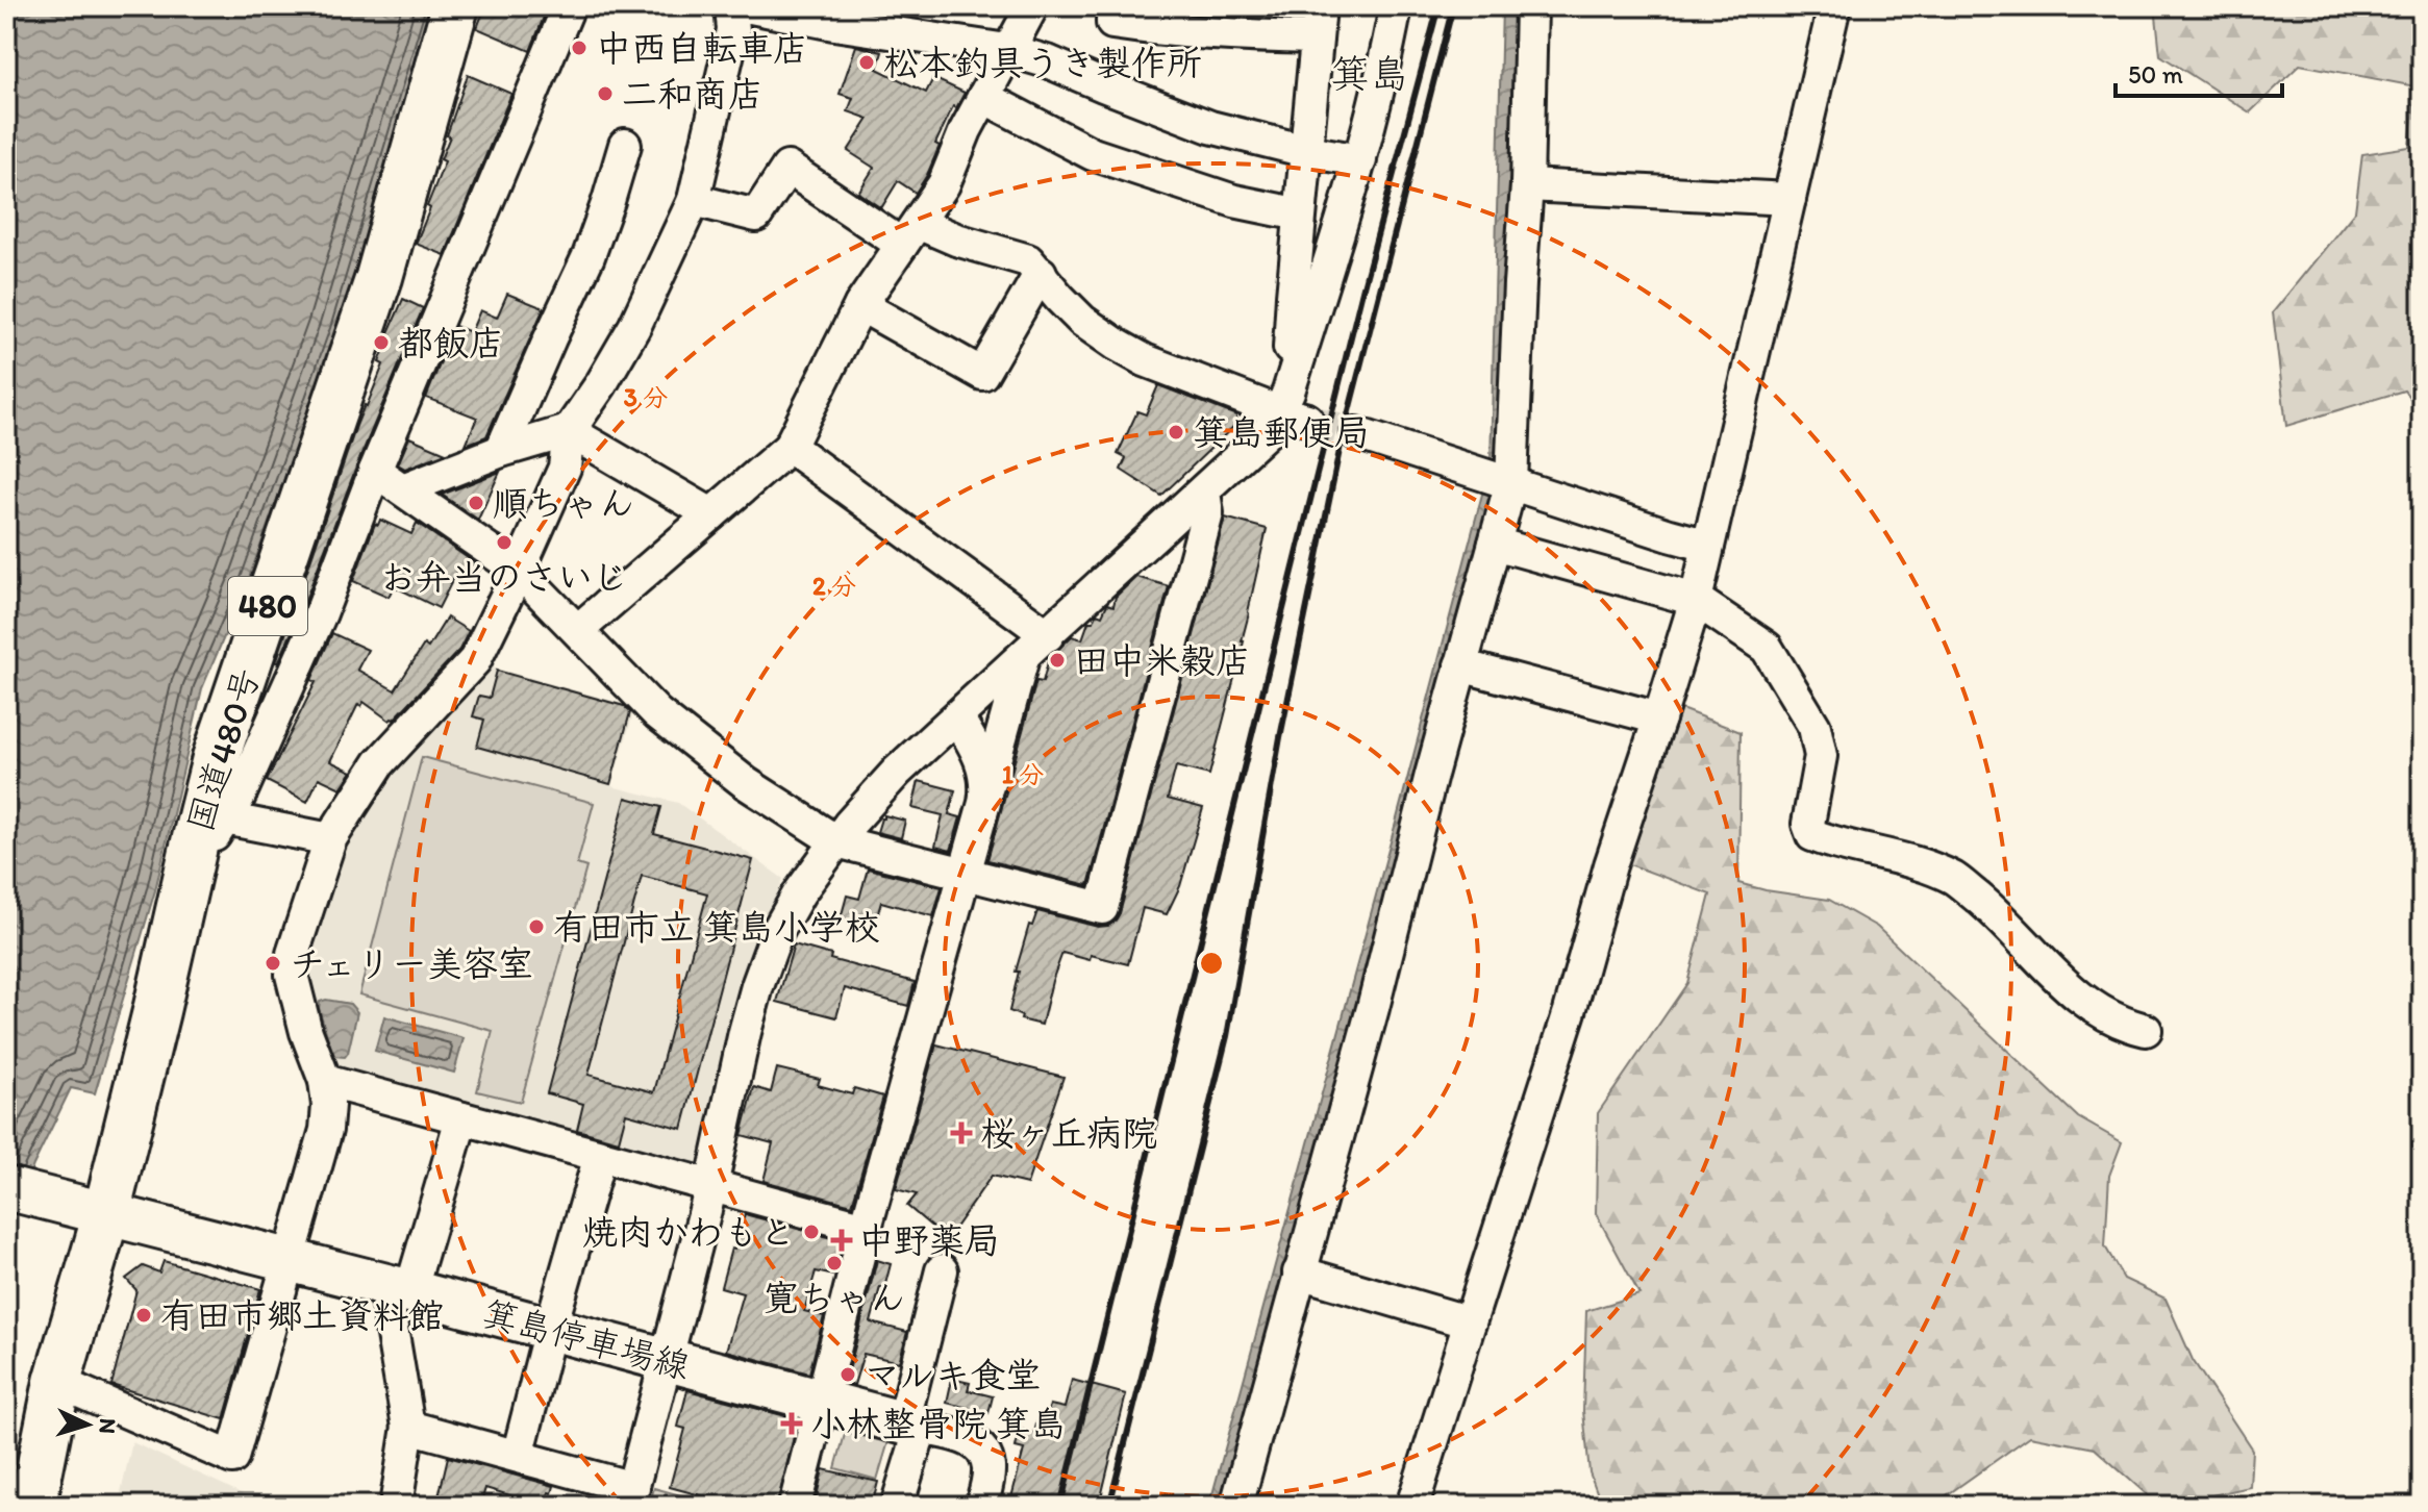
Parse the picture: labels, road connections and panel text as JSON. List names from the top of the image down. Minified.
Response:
{"streets":{"highway":["480","国道480号"],"main road":["箕島停車場線"]},"crossings":[["国道480号","箕島停車場線"]],"districts":["箕島"],"places":{"other":["中西自転車店","松本釣具うき製作所","二和商店","都飯店","箕島郵便局","順ちゃん","お弁当のさいじ","田中米穀店","有田市立 箕島小学校","チェリー美容室","焼肉かわもと","寛ちゃん","有田市郷土資料館","マルキ食堂"],"health":["桜ヶ丘病院","中野薬局","小林整骨院 箕島"]},"scale_bar":"50 m","north":"right","rings":["3 分","2 分","1 分"]}
